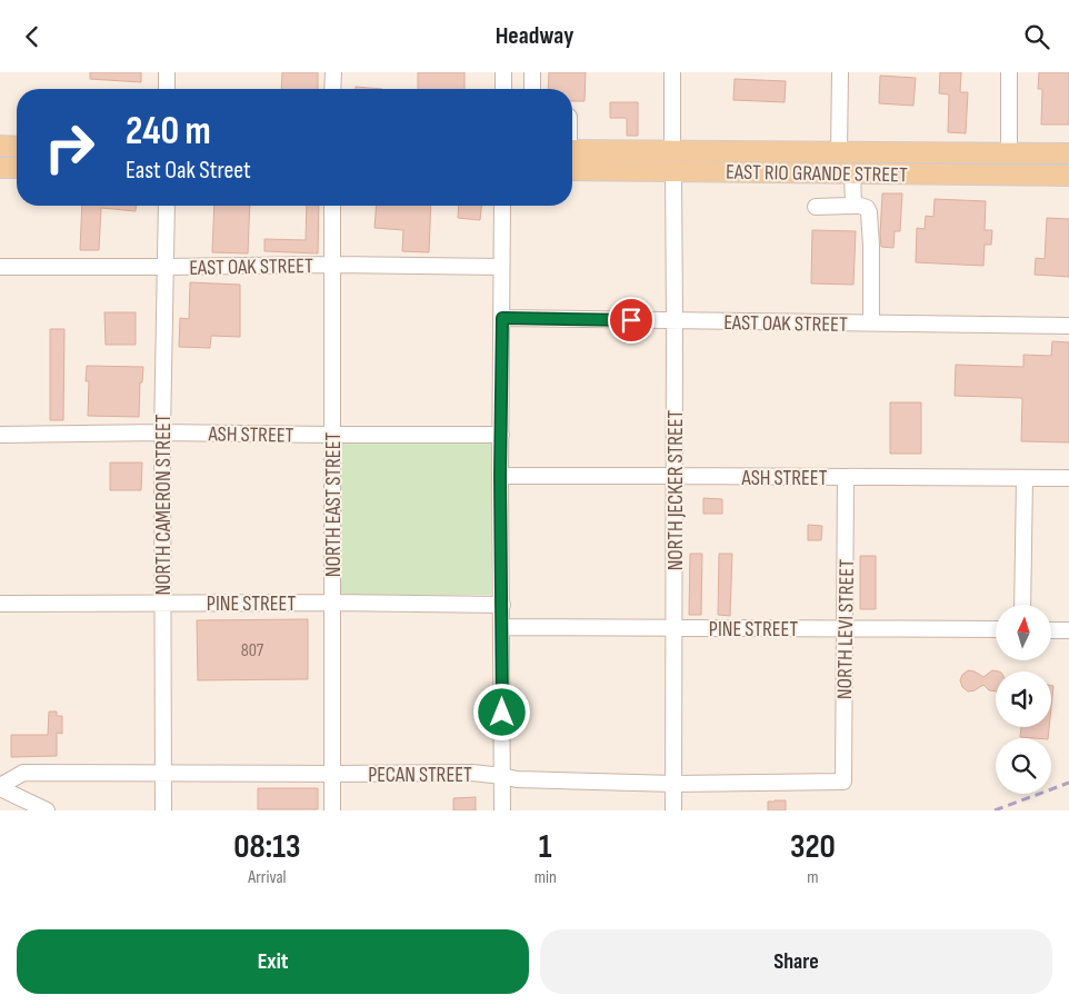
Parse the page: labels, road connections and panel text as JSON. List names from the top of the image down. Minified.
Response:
{"streets":{"main road":["EAST RIO GRANDE STREET"],"street":["EAST OAK STREET","ASH STREET","NORTH JECKER STREET","NORTH CAMERON STREET","NORTH EAST STREET","PINE STREET","NORTH LEVI STREET","PECAN STREET"]},"crossings":[["EAST RIO GRANDE STREET","NORTH JECKER STREET"],["EAST OAK STREET","NORTH JECKER STREET"],["EAST OAK STREET","NORTH CAMERON STREET"],["EAST OAK STREET","NORTH EAST STREET"],["ASH STREET","NORTH JECKER STREET"],["ASH STREET","NORTH CAMERON STREET"],["ASH STREET","NORTH EAST STREET"],["ASH STREET","NORTH LEVI STREET"],["NORTH JECKER STREET","PINE STREET"],["NORTH JECKER STREET","PECAN STREET"],["NORTH CAMERON STREET","PINE STREET"],["NORTH CAMERON STREET","PECAN STREET"],["NORTH EAST STREET","PINE STREET"],["NORTH EAST STREET","PECAN STREET"],["PINE STREET","NORTH LEVI STREET"],["NORTH LEVI STREET","PECAN STREET"]],"house_numbers":["807"],"north":"top","page":{"header":"Headway","turn":["240 m","East Oak Street"],"eta":["08:13","Arrival","1","min","320","m"],"buttons":["Exit","Share"]}}
